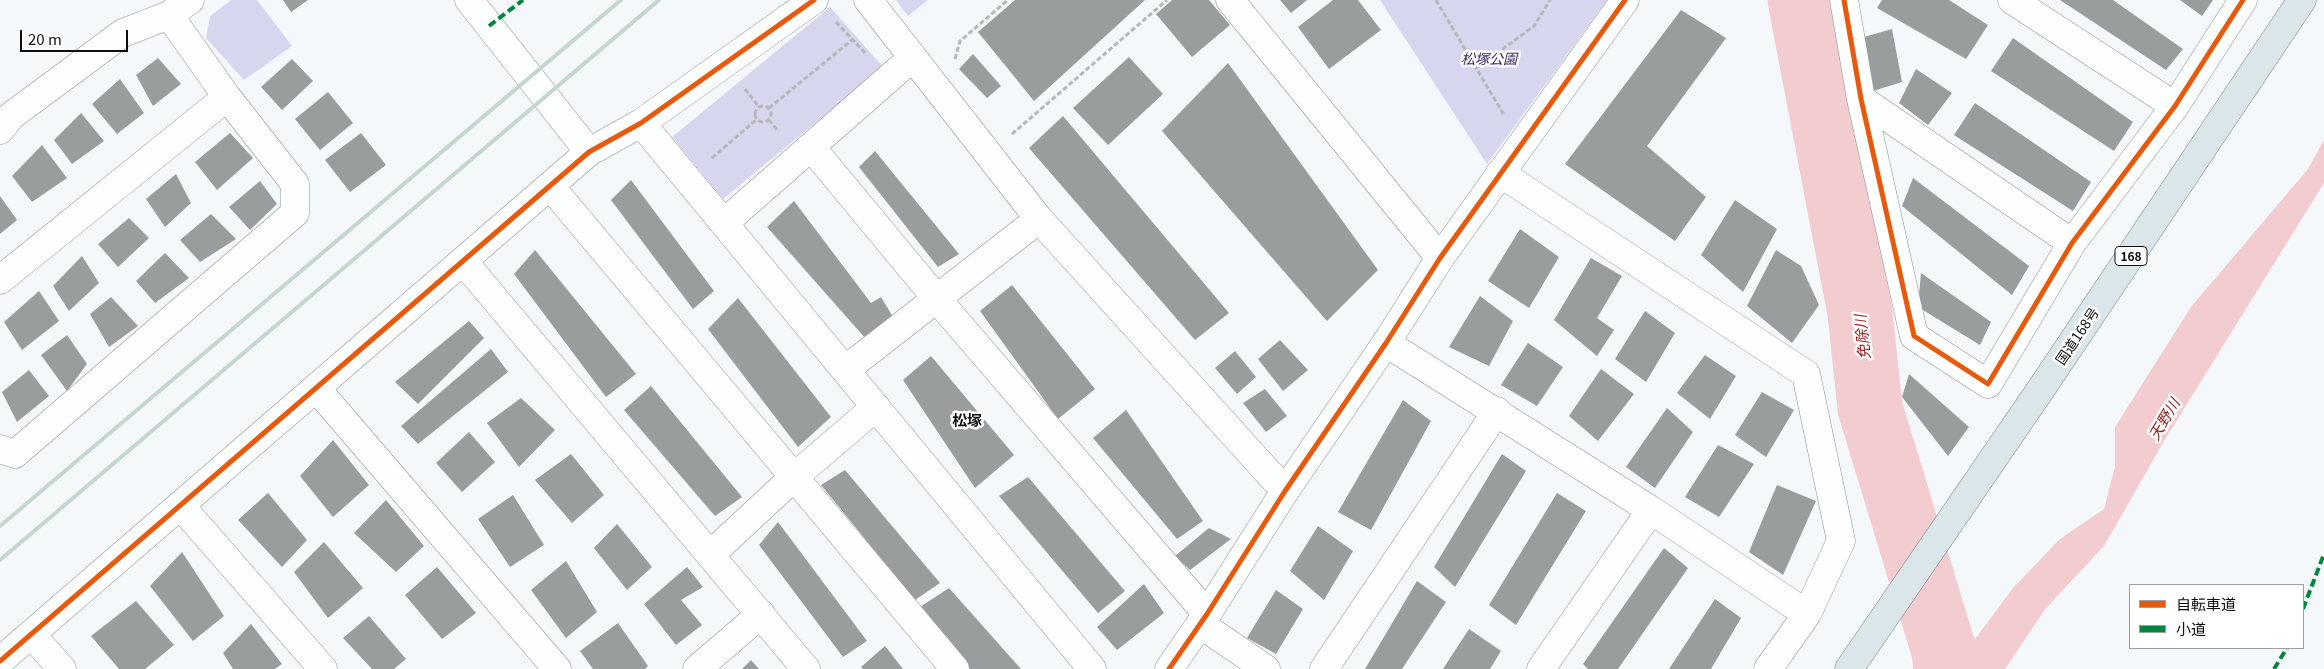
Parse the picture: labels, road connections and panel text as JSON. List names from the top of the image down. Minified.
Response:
{"streets":{"highway":["168","国道168号"]},"districts":["松塚"],"water":["免除川","天野川"],"parks":["松塚公園"],"legend":["自転車道","小道"],"scale_bar":"20 m"}
